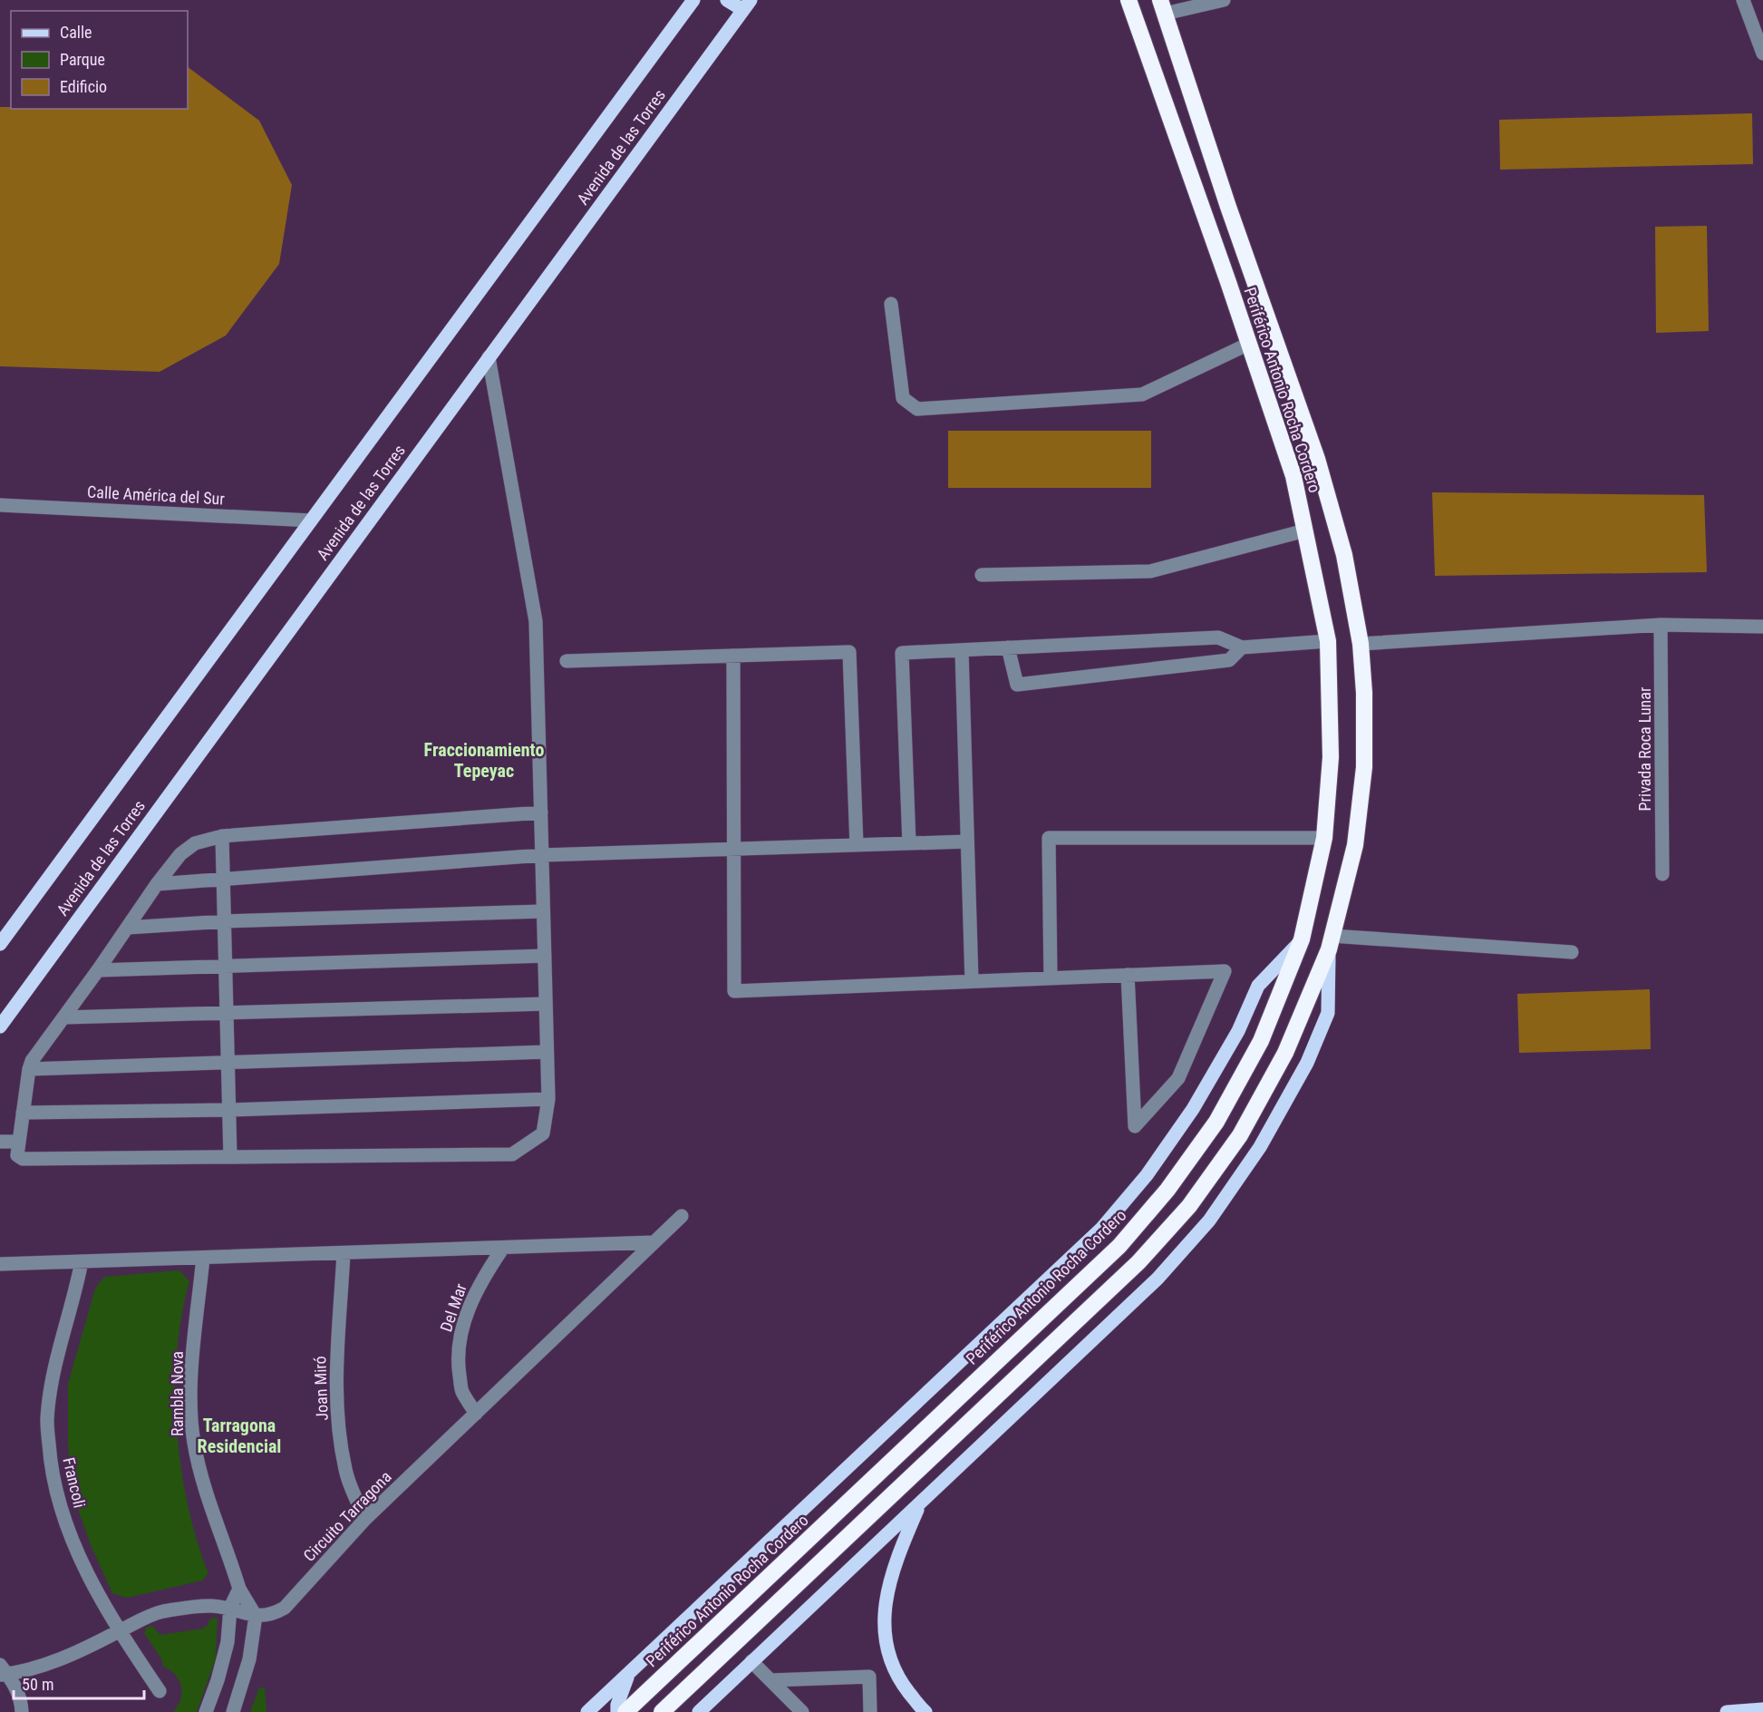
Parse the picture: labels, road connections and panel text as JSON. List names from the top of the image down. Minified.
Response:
{"streets":{"highway":["Periférico Antonio Rocha Cordero"],"main road":["Avenida de las Torres"],"street":["Calle América del Sur","Privada Roca Lunar","Del Mar","Joan Miró","Rambla Nova","Francoli","Circuito Tarragona"]},"crossings":[["Avenida de las Torres","Calle América del Sur"],["Del Mar","Circuito Tarragona"],["Joan Miró","Circuito Tarragona"],["Rambla Nova","Circuito Tarragona"]],"districts":["Fraccionamiento Tepeyac","Tarragona Residencial"],"legend":["Calle","Parque","Edificio"],"scale_bar":"50 m"}
